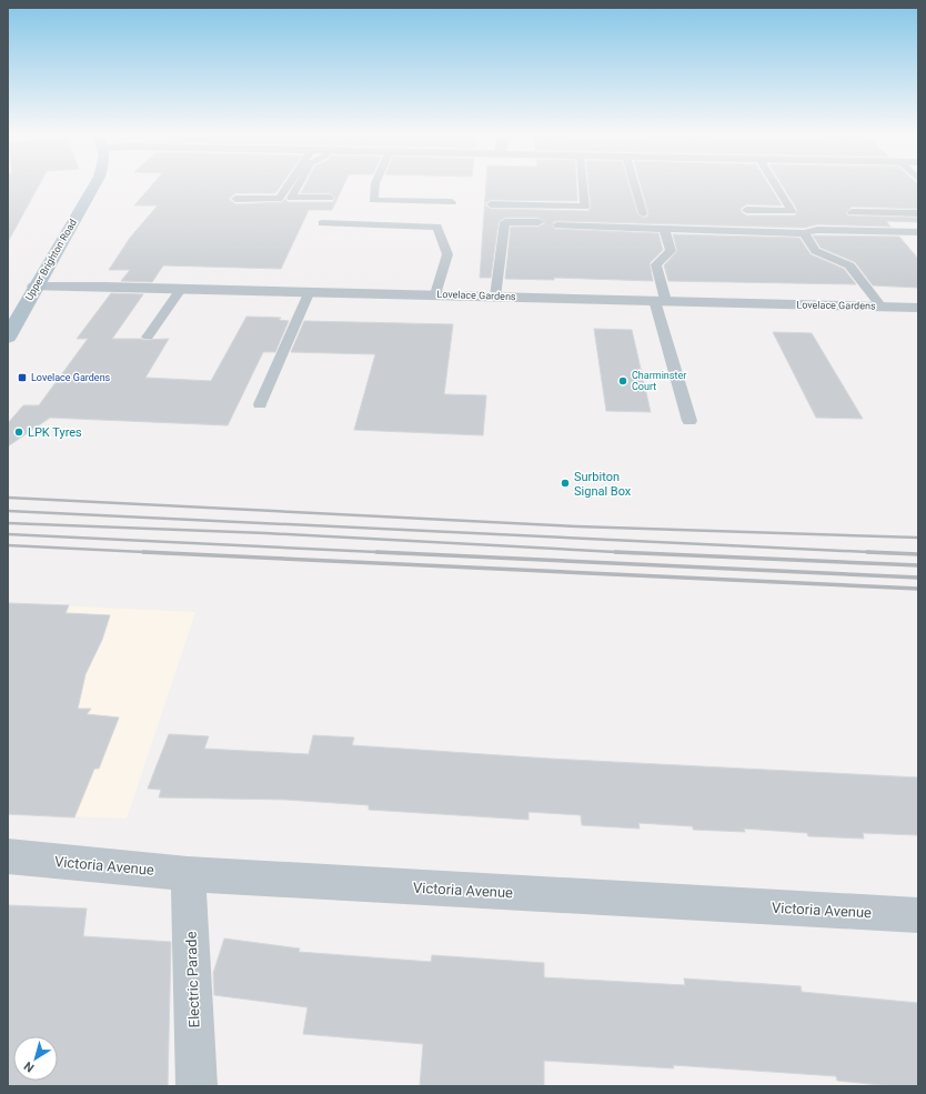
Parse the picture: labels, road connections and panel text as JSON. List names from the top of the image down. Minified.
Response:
{"streets":{"main road":["Upper Brighton Road"],"street":["Lovelace Gardens","Victoria Avenue","Electric Parade"]},"crossings":[["Upper Brighton Road","Lovelace Gardens"],["Victoria Avenue","Electric Parade"]],"places":{"transit":["Lovelace Gardens"],"other":["Charminster Court","LPK Tyres","Surbiton Signal Box"]},"north":"bottom left"}
